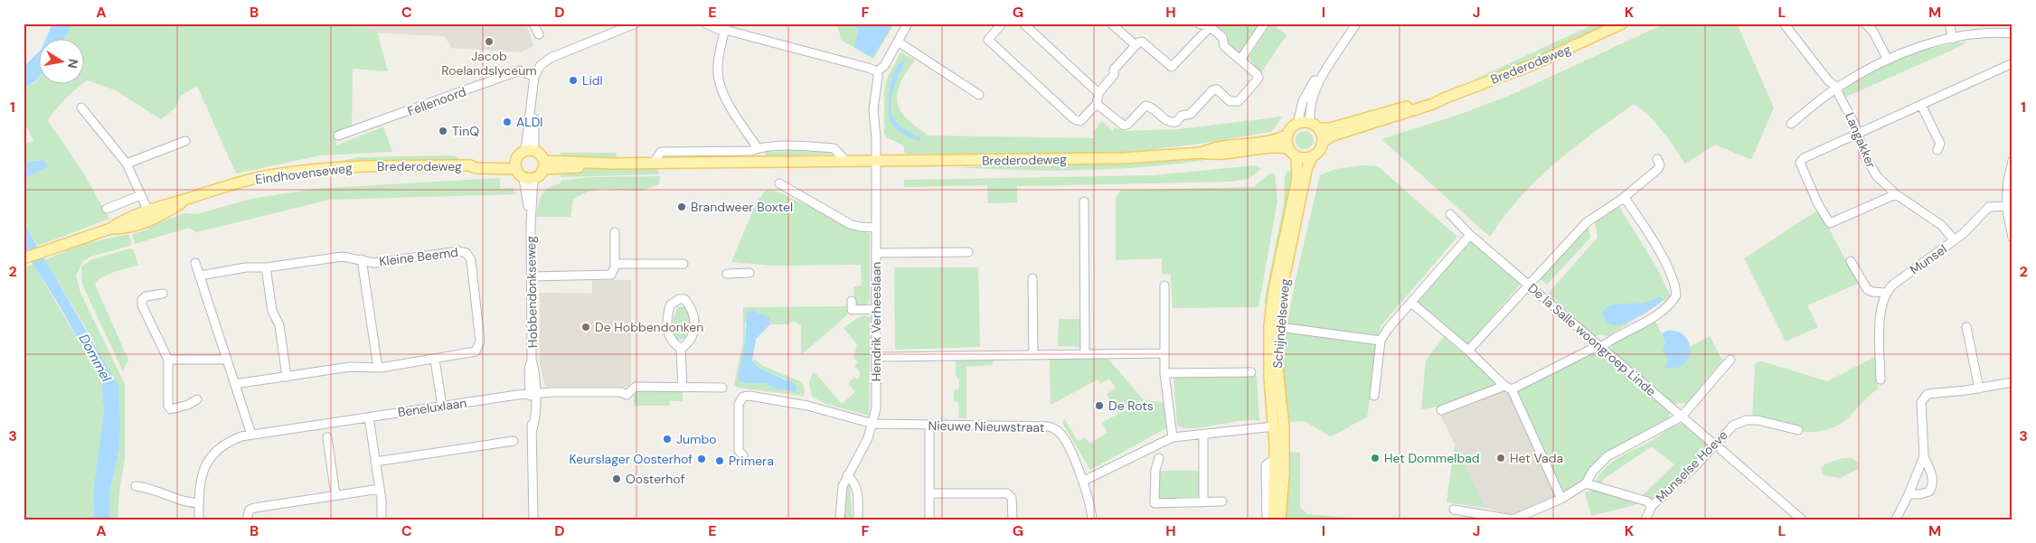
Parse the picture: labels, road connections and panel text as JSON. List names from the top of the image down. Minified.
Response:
{"streets":{"main road":["Brederodeweg","Eindhovenseweg","Schijndelseweg"],"street":["Fellenoord","Langakker","Kleine Beemd","Munsel","Hobbendonkseweg","Hendrik Verheeslaan","De la Salle woongroep Linde","Beneluxlaan","Nieuwe Nieuwstraat","Munselse Hoeve"]},"crossings":[["Brederodeweg","Eindhovenseweg"],["Brederodeweg","Hobbendonkseweg"],["Brederodeweg","Hendrik Verheeslaan"],["Brederodeweg","Schijndelseweg"],["Langakker","Munsel"],["Hobbendonkseweg","Beneluxlaan"],["Hendrik Verheeslaan","Nieuwe Nieuwstraat"],["De la Salle woongroep Linde","Munselse Hoeve"]],"water":["Dommel"],"places":["Jacob Roelandslyceum","Lidl","ALDI","TinQ","Brandweer Boxtel","De Hobbendonken","De Rots","Jumbo","Het Dommelbad","Het Vada","Keurslager Oosterhof","Primera","Oosterhof"],"north":"right","grid":{"columns":["A","B","C","D","E","F","G","H","I","J","K","L","M"],"rows":["1","2","3"]}}
